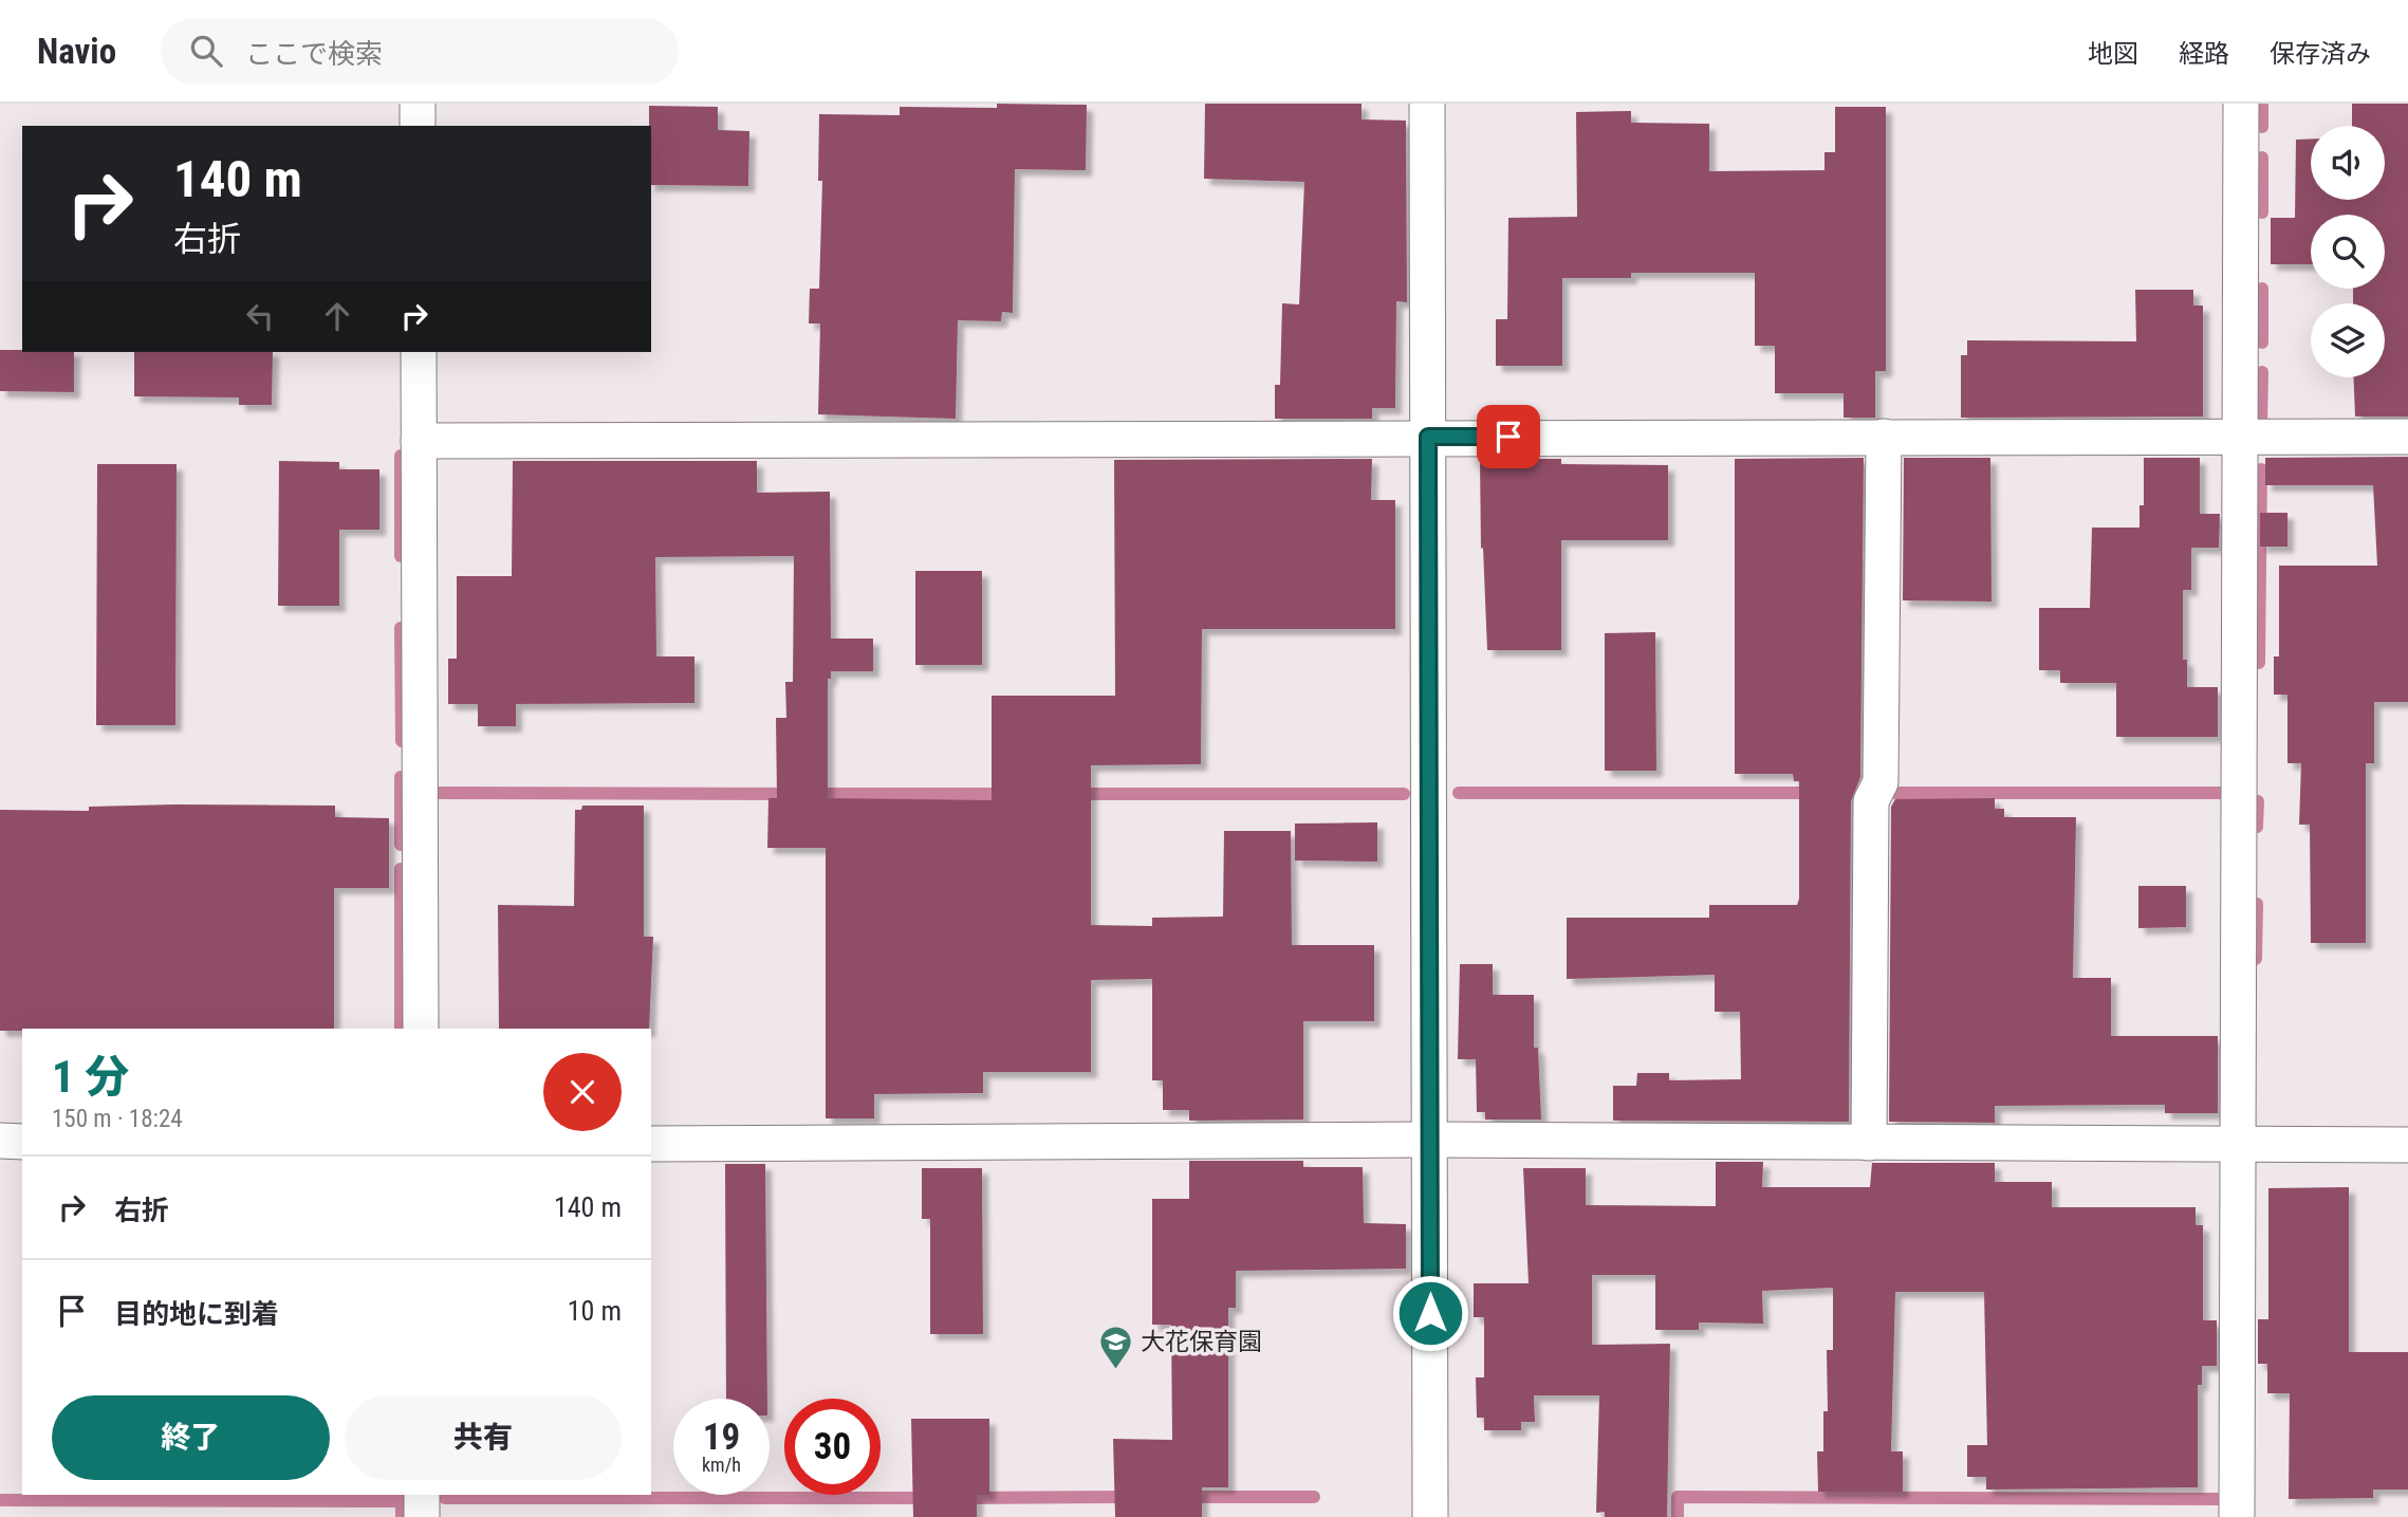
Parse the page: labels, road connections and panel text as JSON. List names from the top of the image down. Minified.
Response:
{"places":{"school or university":["大花保育園"]},"page":{"header":"Navio","search":"ここで検索","nav":["地図","経路","保存済み"],"turn":["140 m","右折"],"heading":["1 分","150 m · 18:24"],"list":[{"name":"右折","value":"140 m"},{"name":"目的地に到着","value":"10 m"}],"buttons":["終了","共有"],"speed":"19 km/h","limit":"30"}}
